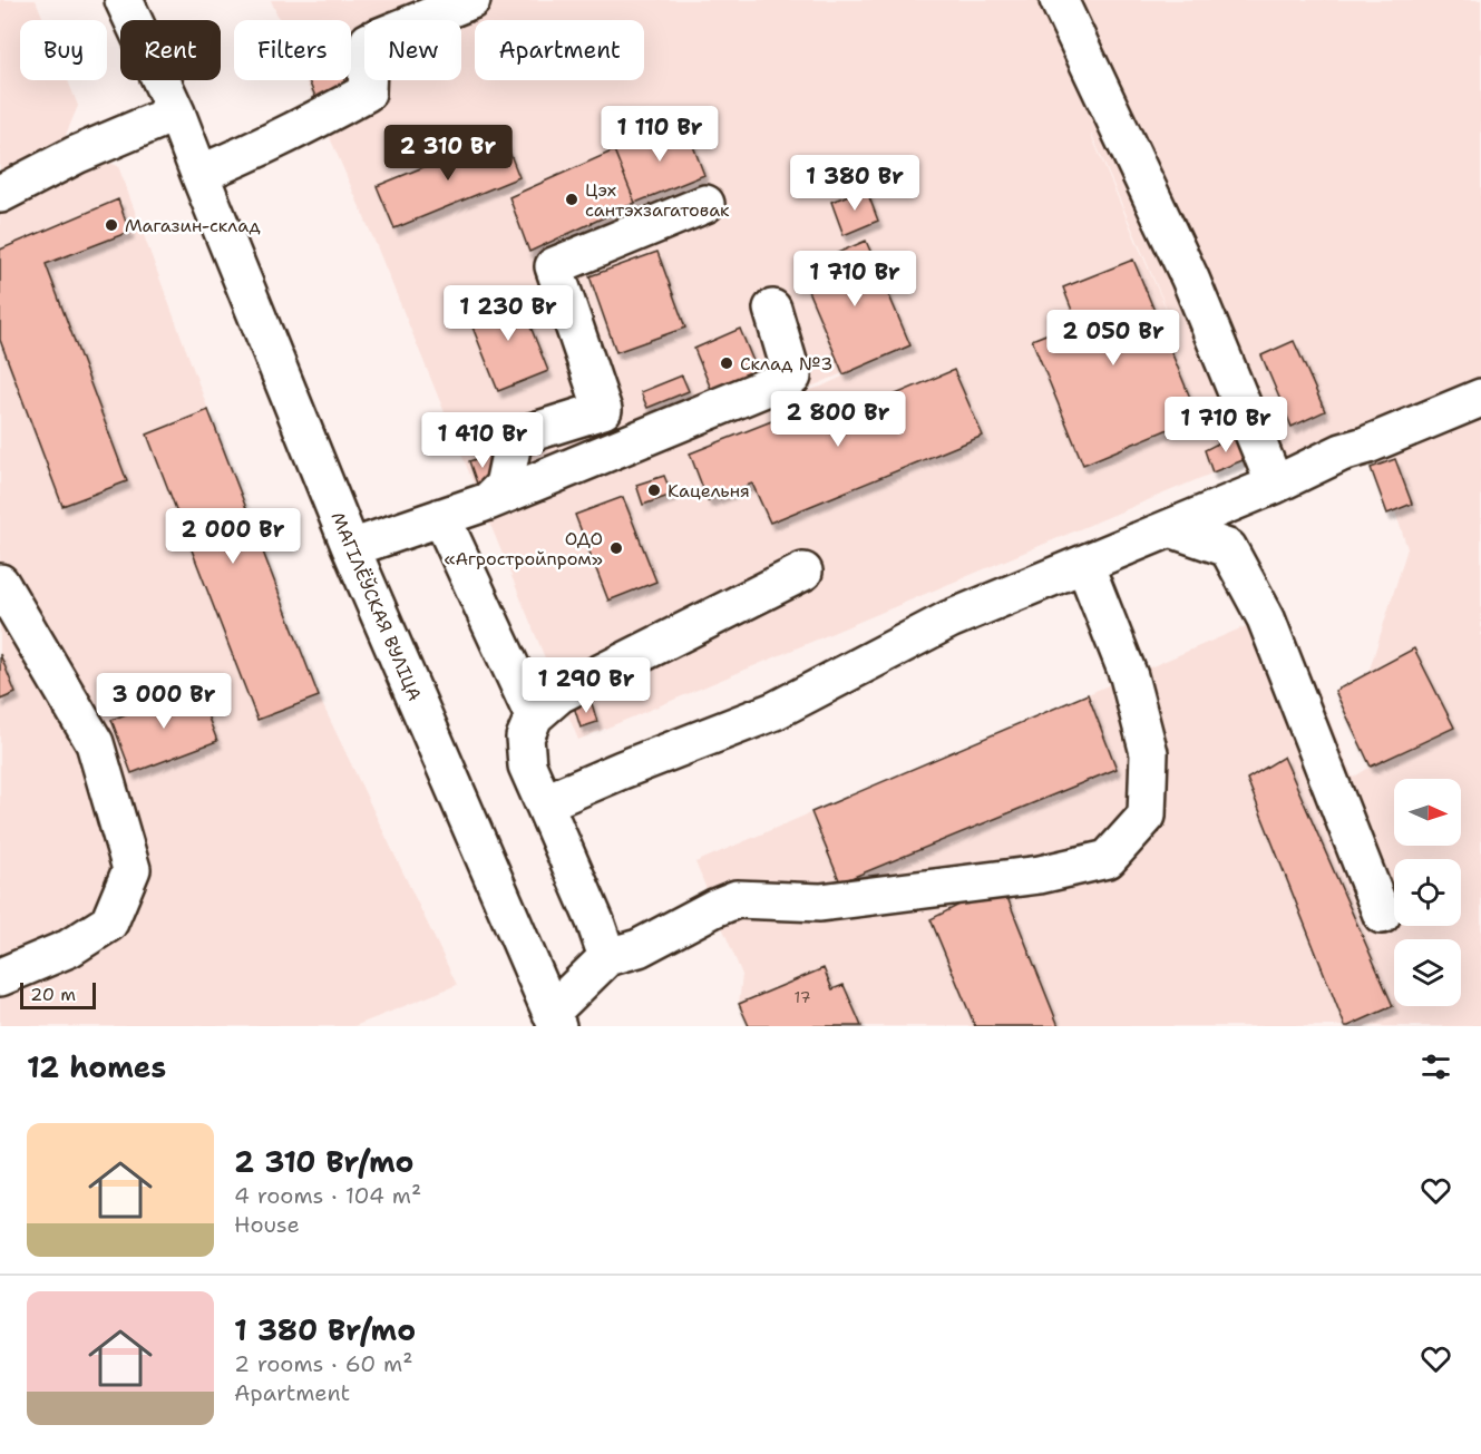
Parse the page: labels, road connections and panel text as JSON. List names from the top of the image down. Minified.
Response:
{"streets":{"street":["МАГІЛЁЎСКАЯ ВУЛІЦА"]},"places":["Цэх сантэхзагатовак","Магазин-склад","Склад №3","Кацельня","ОДО «Агростройпром»"],"house_numbers":["17"],"scale_bar":"20 m","north":"right","page":{"chip":["Buy","Rent","Filters","New","Apartment"],"price":["1 110 Br","2 310 Br","1 380 Br","1 710 Br","1 230 Br","2 050 Br","2 800 Br","1 710 Br","1 410 Br","2 000 Br","1 290 Br","3 000 Br"],"scale":"20 m","heading":"12 homes","list":[{"name":"2 310 Br/mo","note":"4 rooms · 104 m² · House"},{"name":"1 380 Br/mo","note":"2 rooms · 60 m² · Apartment"}]}}
